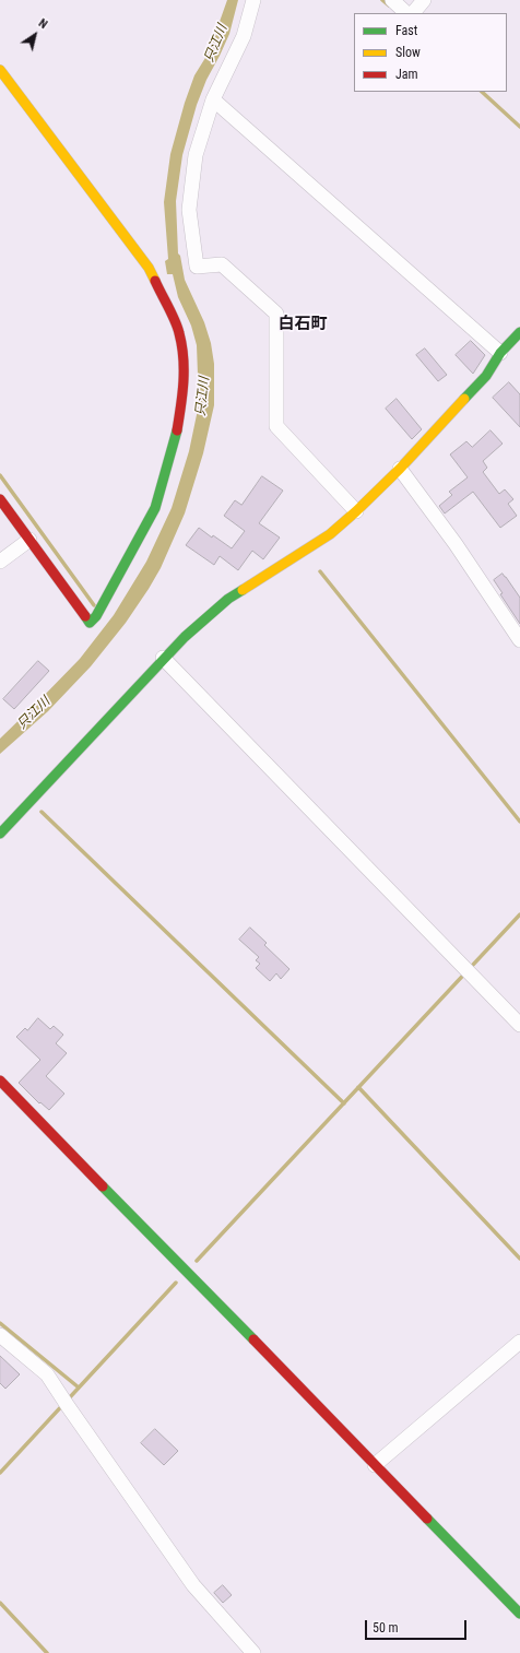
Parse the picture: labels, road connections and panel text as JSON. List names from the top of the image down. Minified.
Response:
{"districts":["白石町"],"water":["只江川"],"legend":["Fast","Slow","Jam"],"scale_bar":"50 m","north":"top right"}
